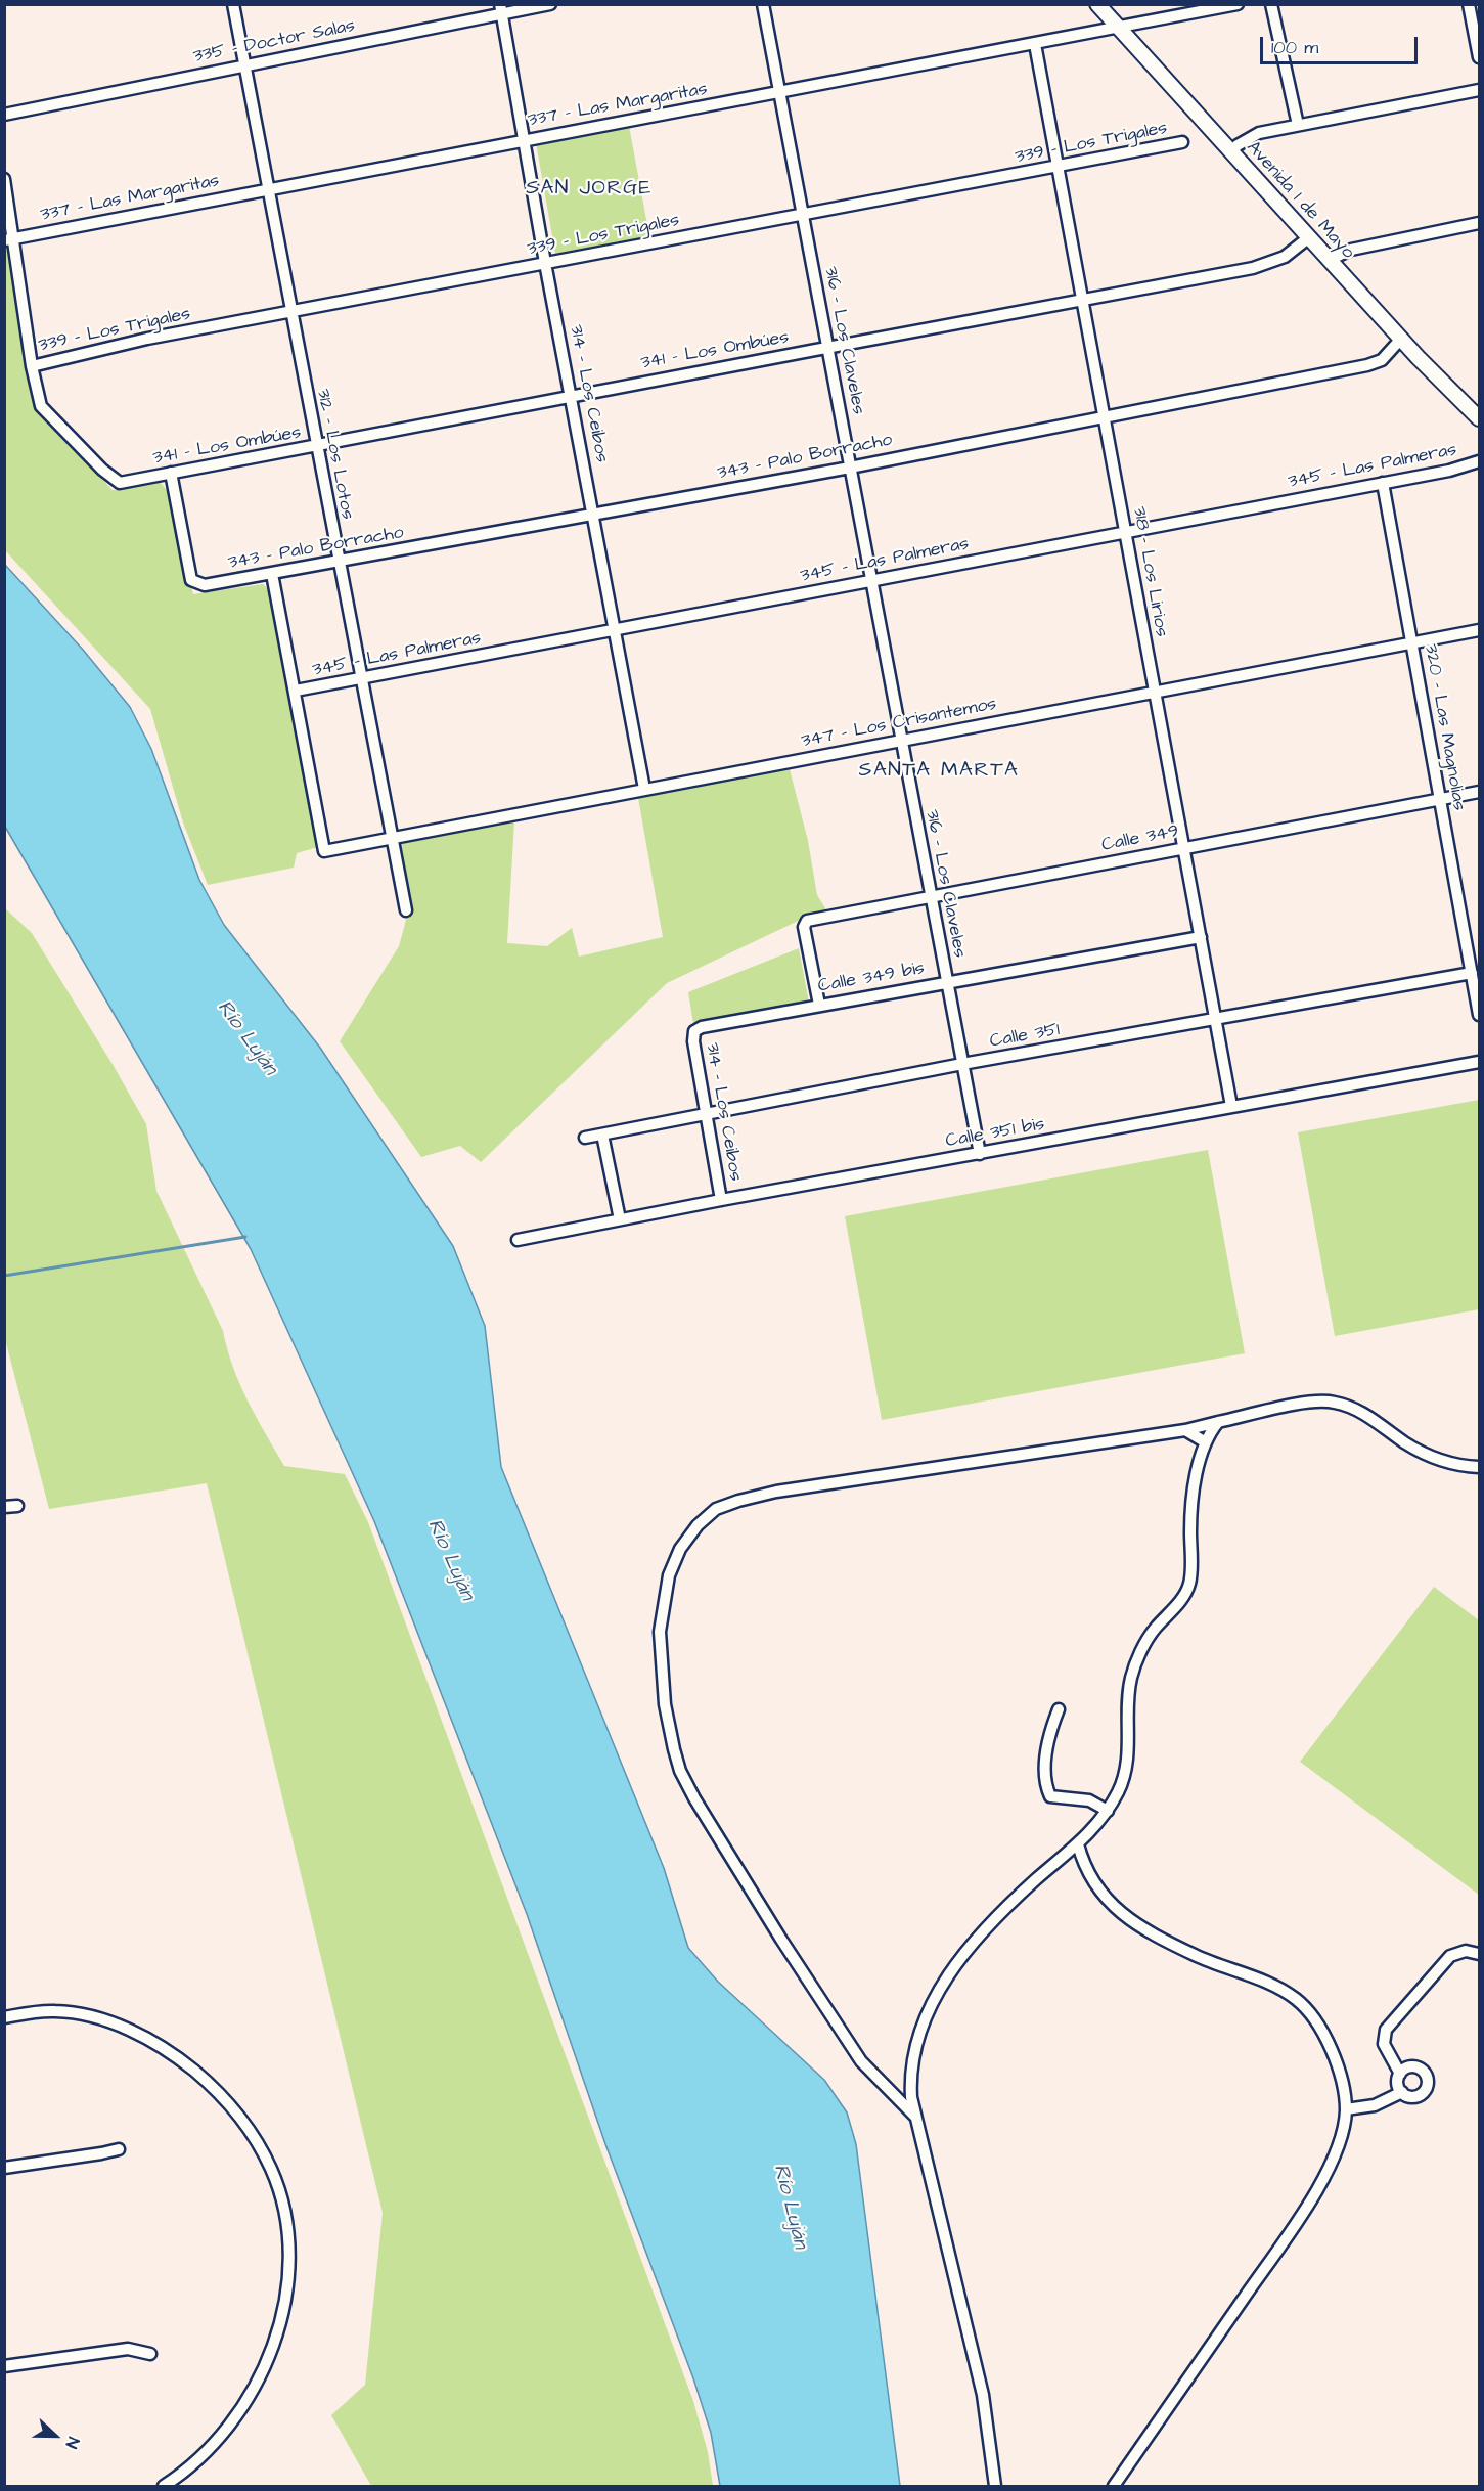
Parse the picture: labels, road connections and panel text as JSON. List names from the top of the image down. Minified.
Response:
{"streets":{"main road":["Avenida 1 de Mayo"],"street":["335 - Doctor Salas","337 - Las Margaritas","339 - Los Trigales","316 - Los Claveles","341 - Los Ombúes","314 - Los Ceibos","312 - Los Lotos","343 - Palo Borracho","345 - Las Palmeras","318 - Los Lirios","347 - Los Crisantemos","320 - Las Magnolias","Calle 349","Calle 349 bis","Calle 351","Calle 351 bis"]},"crossings":[["335 - Doctor Salas","314 - Los Ceibos"],["335 - Doctor Salas","312 - Los Lotos"],["337 - Las Margaritas","Avenida 1 de Mayo"],["337 - Las Margaritas","316 - Los Claveles"],["337 - Las Margaritas","314 - Los Ceibos"],["337 - Las Margaritas","312 - Los Lotos"],["337 - Las Margaritas","318 - Los Lirios"],["339 - Los Trigales","316 - Los Claveles"],["339 - Los Trigales","341 - Los Ombúes"],["339 - Los Trigales","314 - Los Ceibos"],["339 - Los Trigales","312 - Los Lotos"],["339 - Los Trigales","318 - Los Lirios"],["Avenida 1 de Mayo","341 - Los Ombúes"],["Avenida 1 de Mayo","343 - Palo Borracho"],["316 - Los Claveles","341 - Los Ombúes"],["316 - Los Claveles","343 - Palo Borracho"],["316 - Los Claveles","345 - Las Palmeras"],["316 - Los Claveles","347 - Los Crisantemos"],["316 - Los Claveles","Calle 349"],["316 - Los Claveles","Calle 349 bis"],["316 - Los Claveles","Calle 351"],["316 - Los Claveles","Calle 351 bis"],["341 - Los Ombúes","314 - Los Ceibos"],["341 - Los Ombúes","312 - Los Lotos"],["341 - Los Ombúes","343 - Palo Borracho"],["341 - Los Ombúes","318 - Los Lirios"],["314 - Los Ceibos","343 - Palo Borracho"],["314 - Los Ceibos","345 - Las Palmeras"],["314 - Los Ceibos","347 - Los Crisantemos"],["314 - Los Ceibos","Calle 349 bis"],["314 - Los Ceibos","Calle 351"],["314 - Los Ceibos","Calle 351 bis"],["312 - Los Lotos","343 - Palo Borracho"],["312 - Los Lotos","345 - Las Palmeras"],["312 - Los Lotos","347 - Los Crisantemos"],["343 - Palo Borracho","318 - Los Lirios"],["345 - Las Palmeras","318 - Los Lirios"],["345 - Las Palmeras","347 - Los Crisantemos"],["345 - Las Palmeras","320 - Las Magnolias"],["318 - Los Lirios","347 - Los Crisantemos"],["318 - Los Lirios","Calle 349"],["318 - Los Lirios","Calle 349 bis"],["318 - Los Lirios","Calle 351"],["318 - Los Lirios","Calle 351 bis"],["347 - Los Crisantemos","320 - Las Magnolias"],["320 - Las Magnolias","Calle 349"],["320 - Las Magnolias","Calle 351"],["Calle 349","Calle 349 bis"]],"districts":["SAN JORGE","SANTA MARTA"],"water":["Río Luján"],"scale_bar":"100 m","north":"right"}
